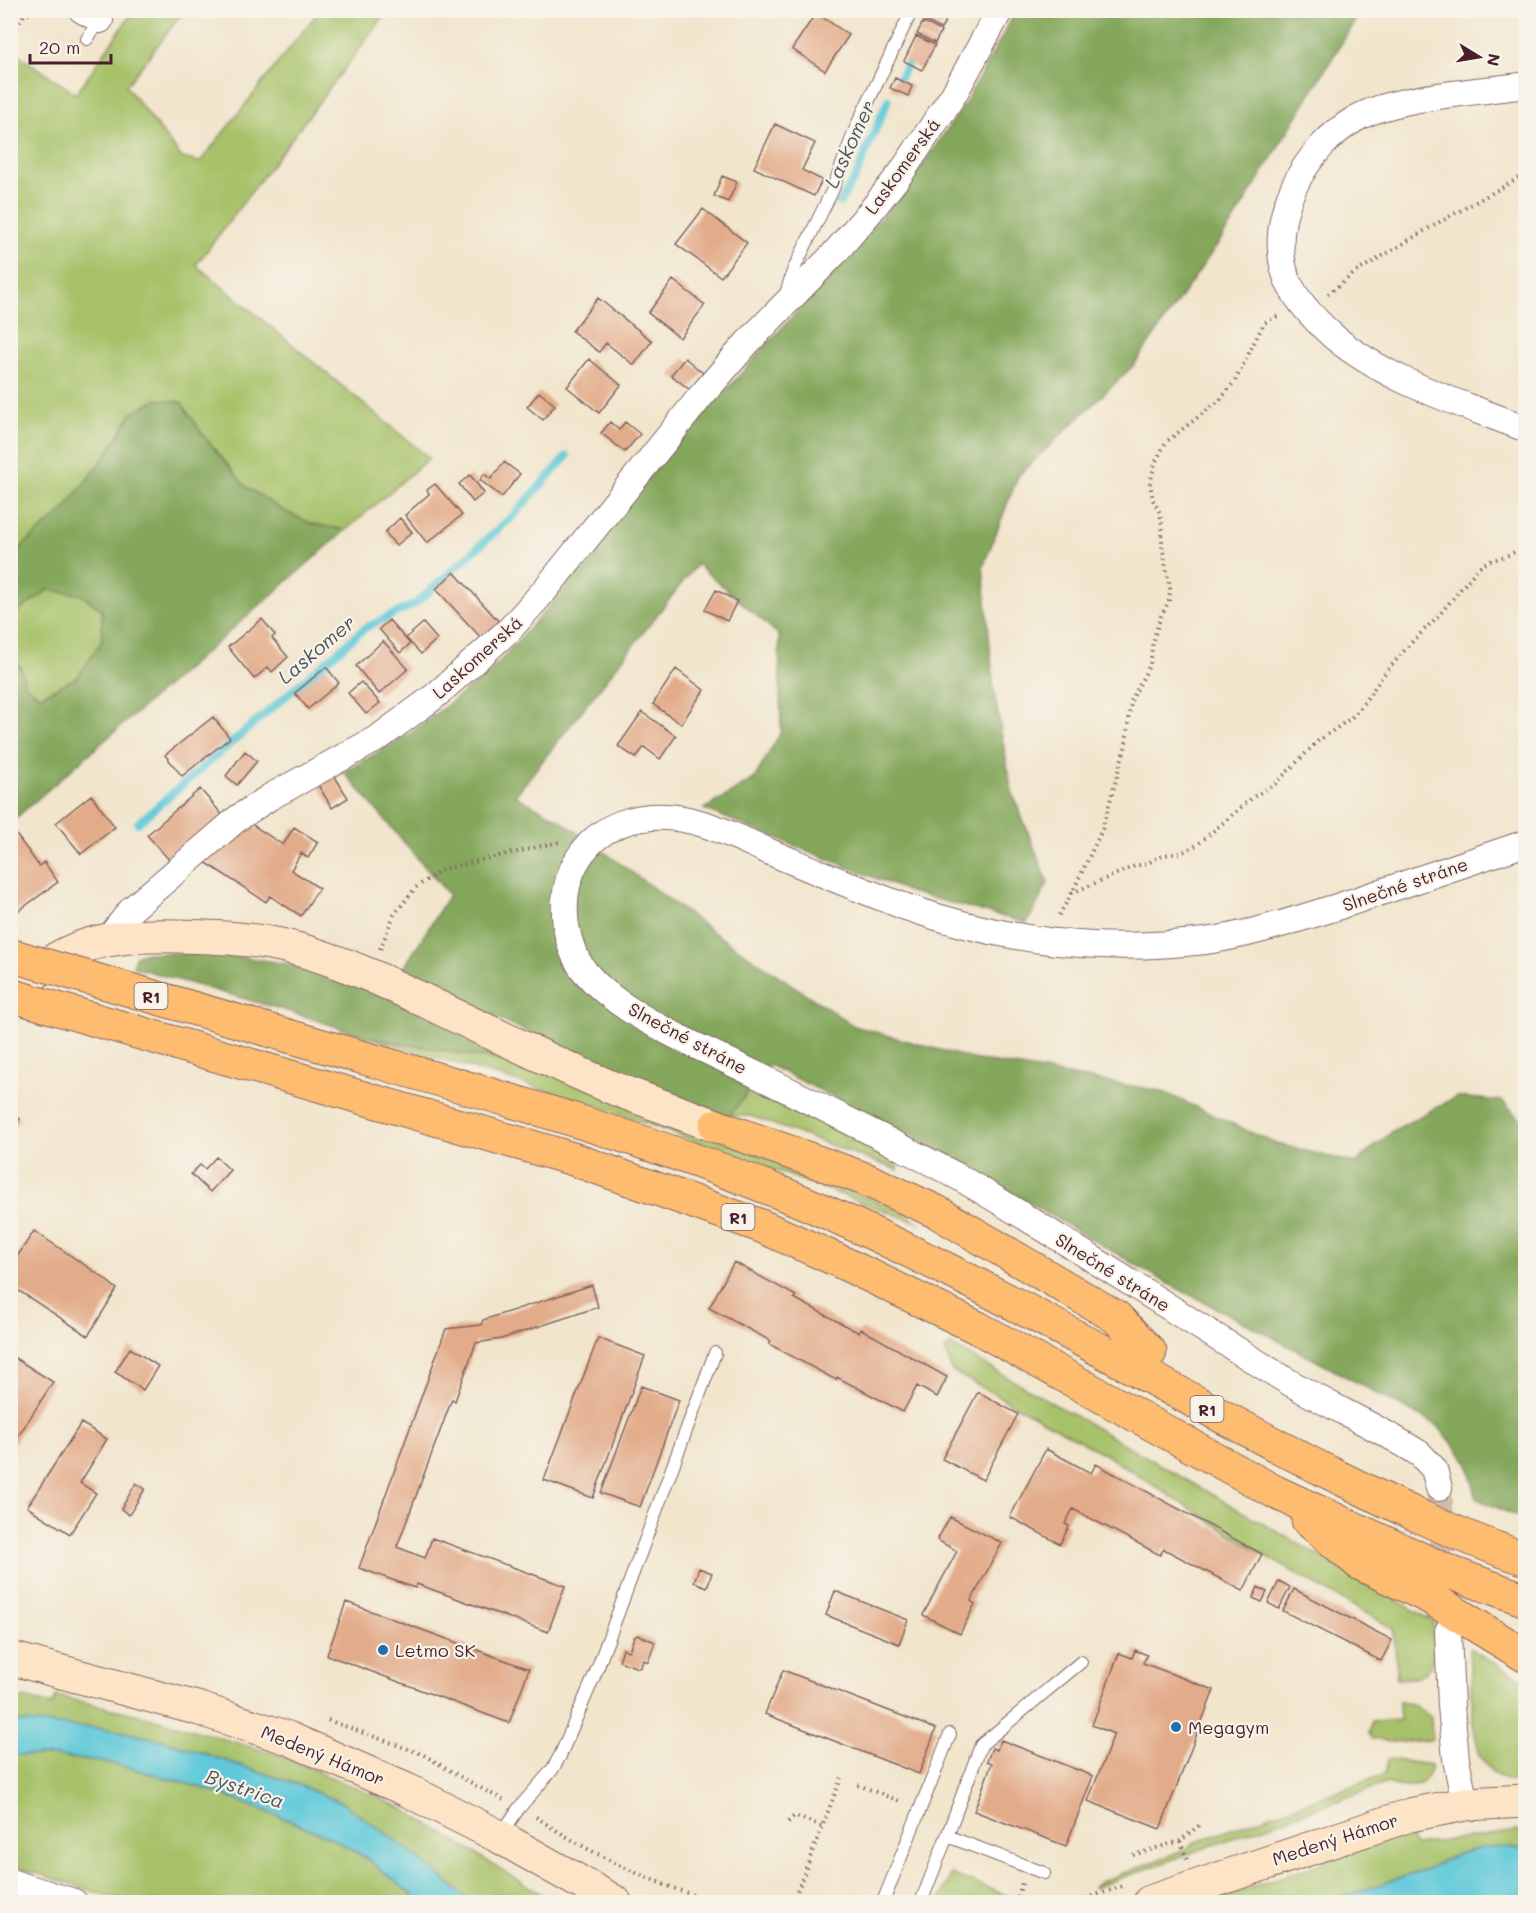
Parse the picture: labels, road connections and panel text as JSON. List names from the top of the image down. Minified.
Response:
{"streets":{"highway":["R1"],"street":["Laskomerská","Slnečné stráne","Medený Hámor"]},"water":["Laskomer","Bystrica"],"places":["Letmo SK","Megagym"],"scale_bar":"20 m","north":"right"}
